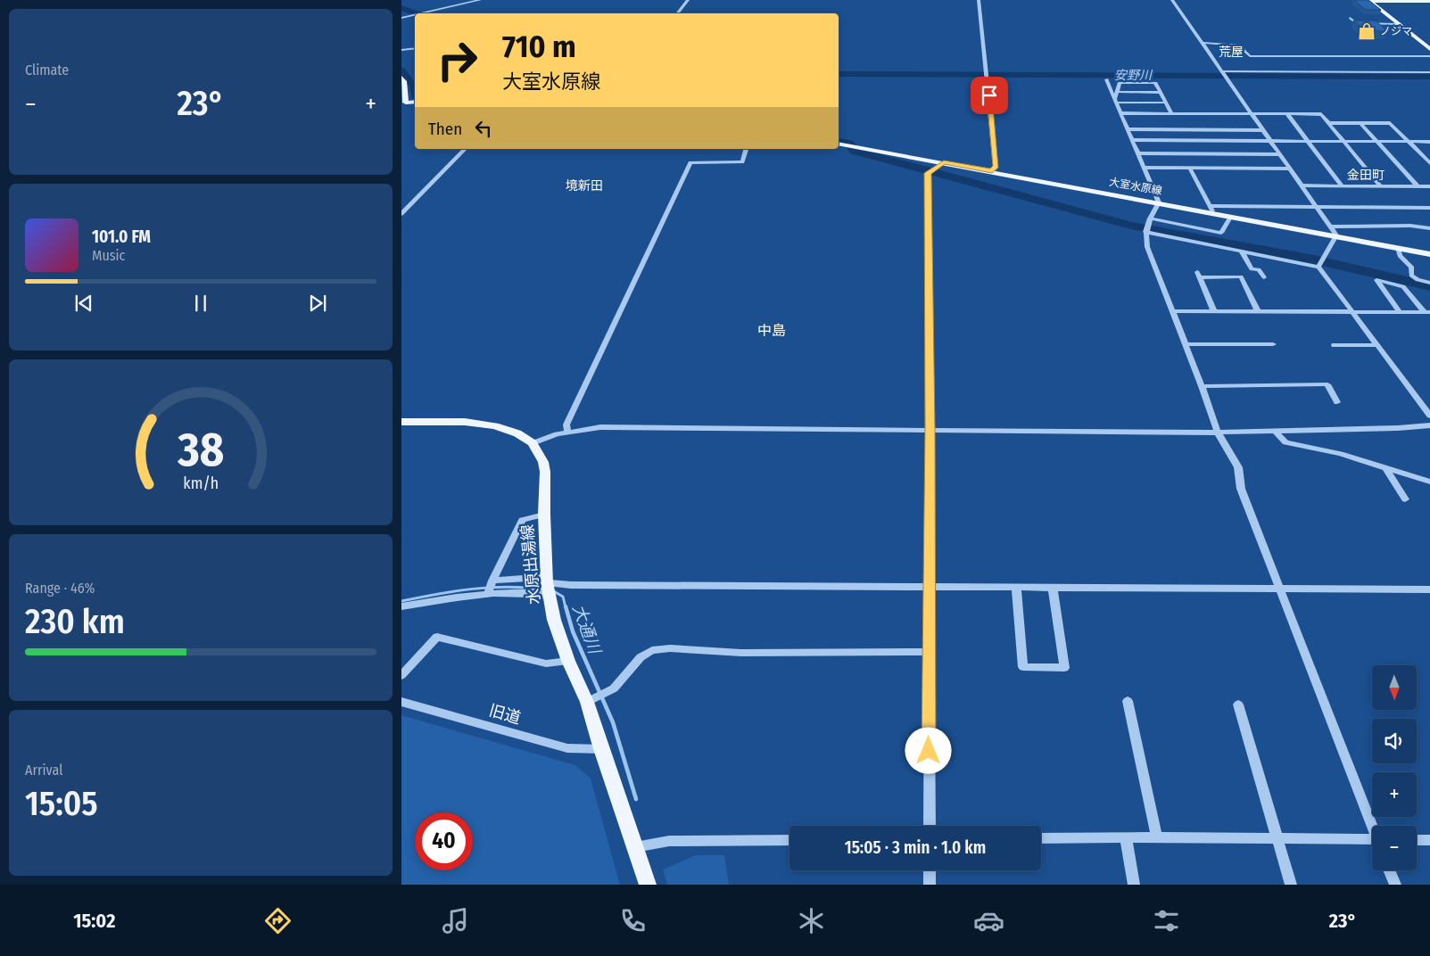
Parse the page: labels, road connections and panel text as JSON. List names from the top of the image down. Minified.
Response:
{"streets":{"main road":["大室水原線","水原出湯線"],"street":["旧道"]},"crossings":[["水原出湯線","旧道"]],"districts":["荒屋","金田町","境新田","中島"],"water":["安野川","大通川"],"places":{"shop":["ノジマ"]},"north":"bottom","page":{"tile":["Climate",["Range · 46%","230 km"],["Arrival","15:05"]],"turn":["710 m","大室水原線"],"heat":["−","23°","+"],"then":"Then","song":["101.0 FM","Music"],"map_buttons":["+","−"],"limit":"40","trip":"15:05 · 3 min · 1.0 km","tabs":["15:02","23°"],"gauge":["38","km/h"]}}
